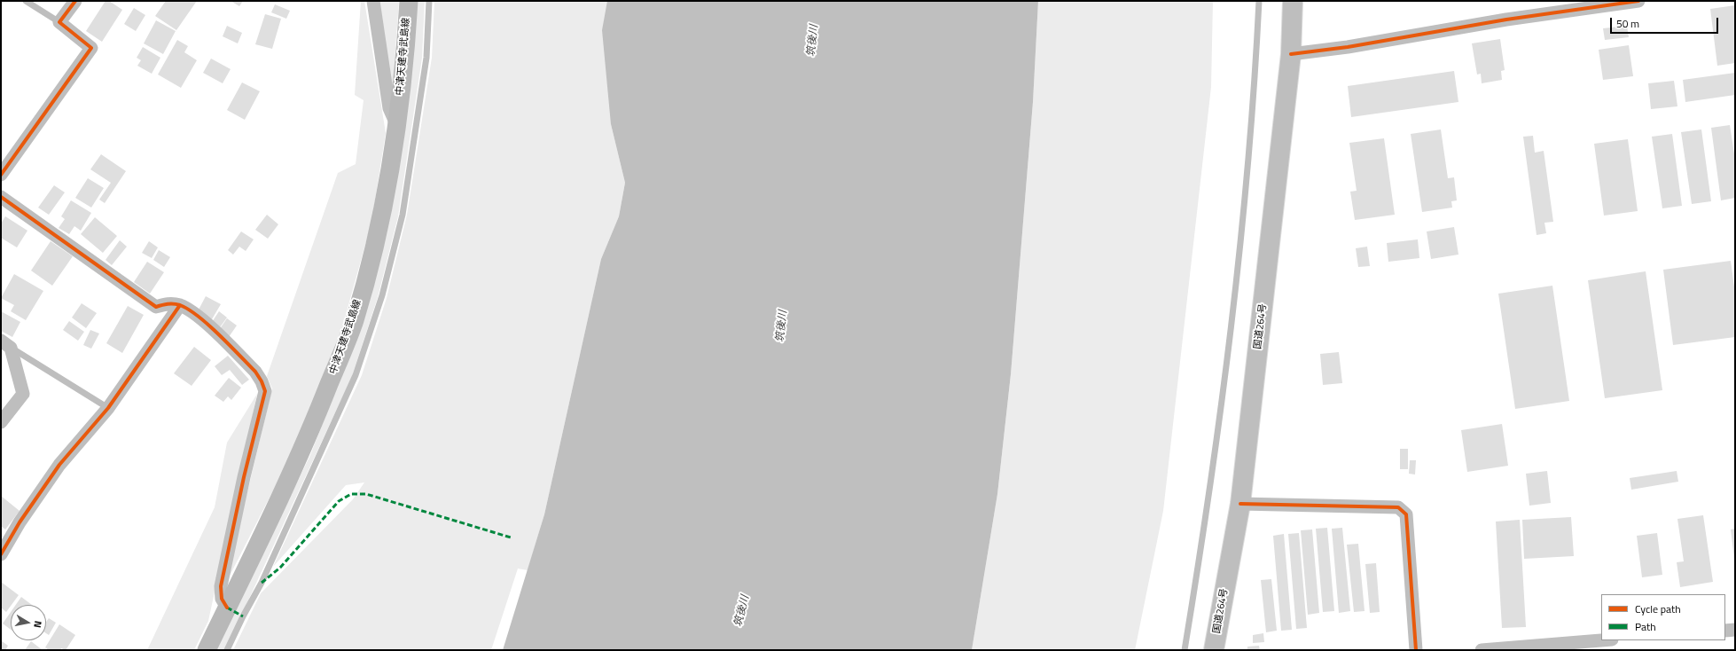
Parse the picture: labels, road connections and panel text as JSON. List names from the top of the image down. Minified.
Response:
{"streets":{"highway":["国道264号"],"main road":["中津天建寺武島線"]},"water":["筑後川"],"legend":["Cycle path","Path"],"scale_bar":"50 m","north":"right"}
